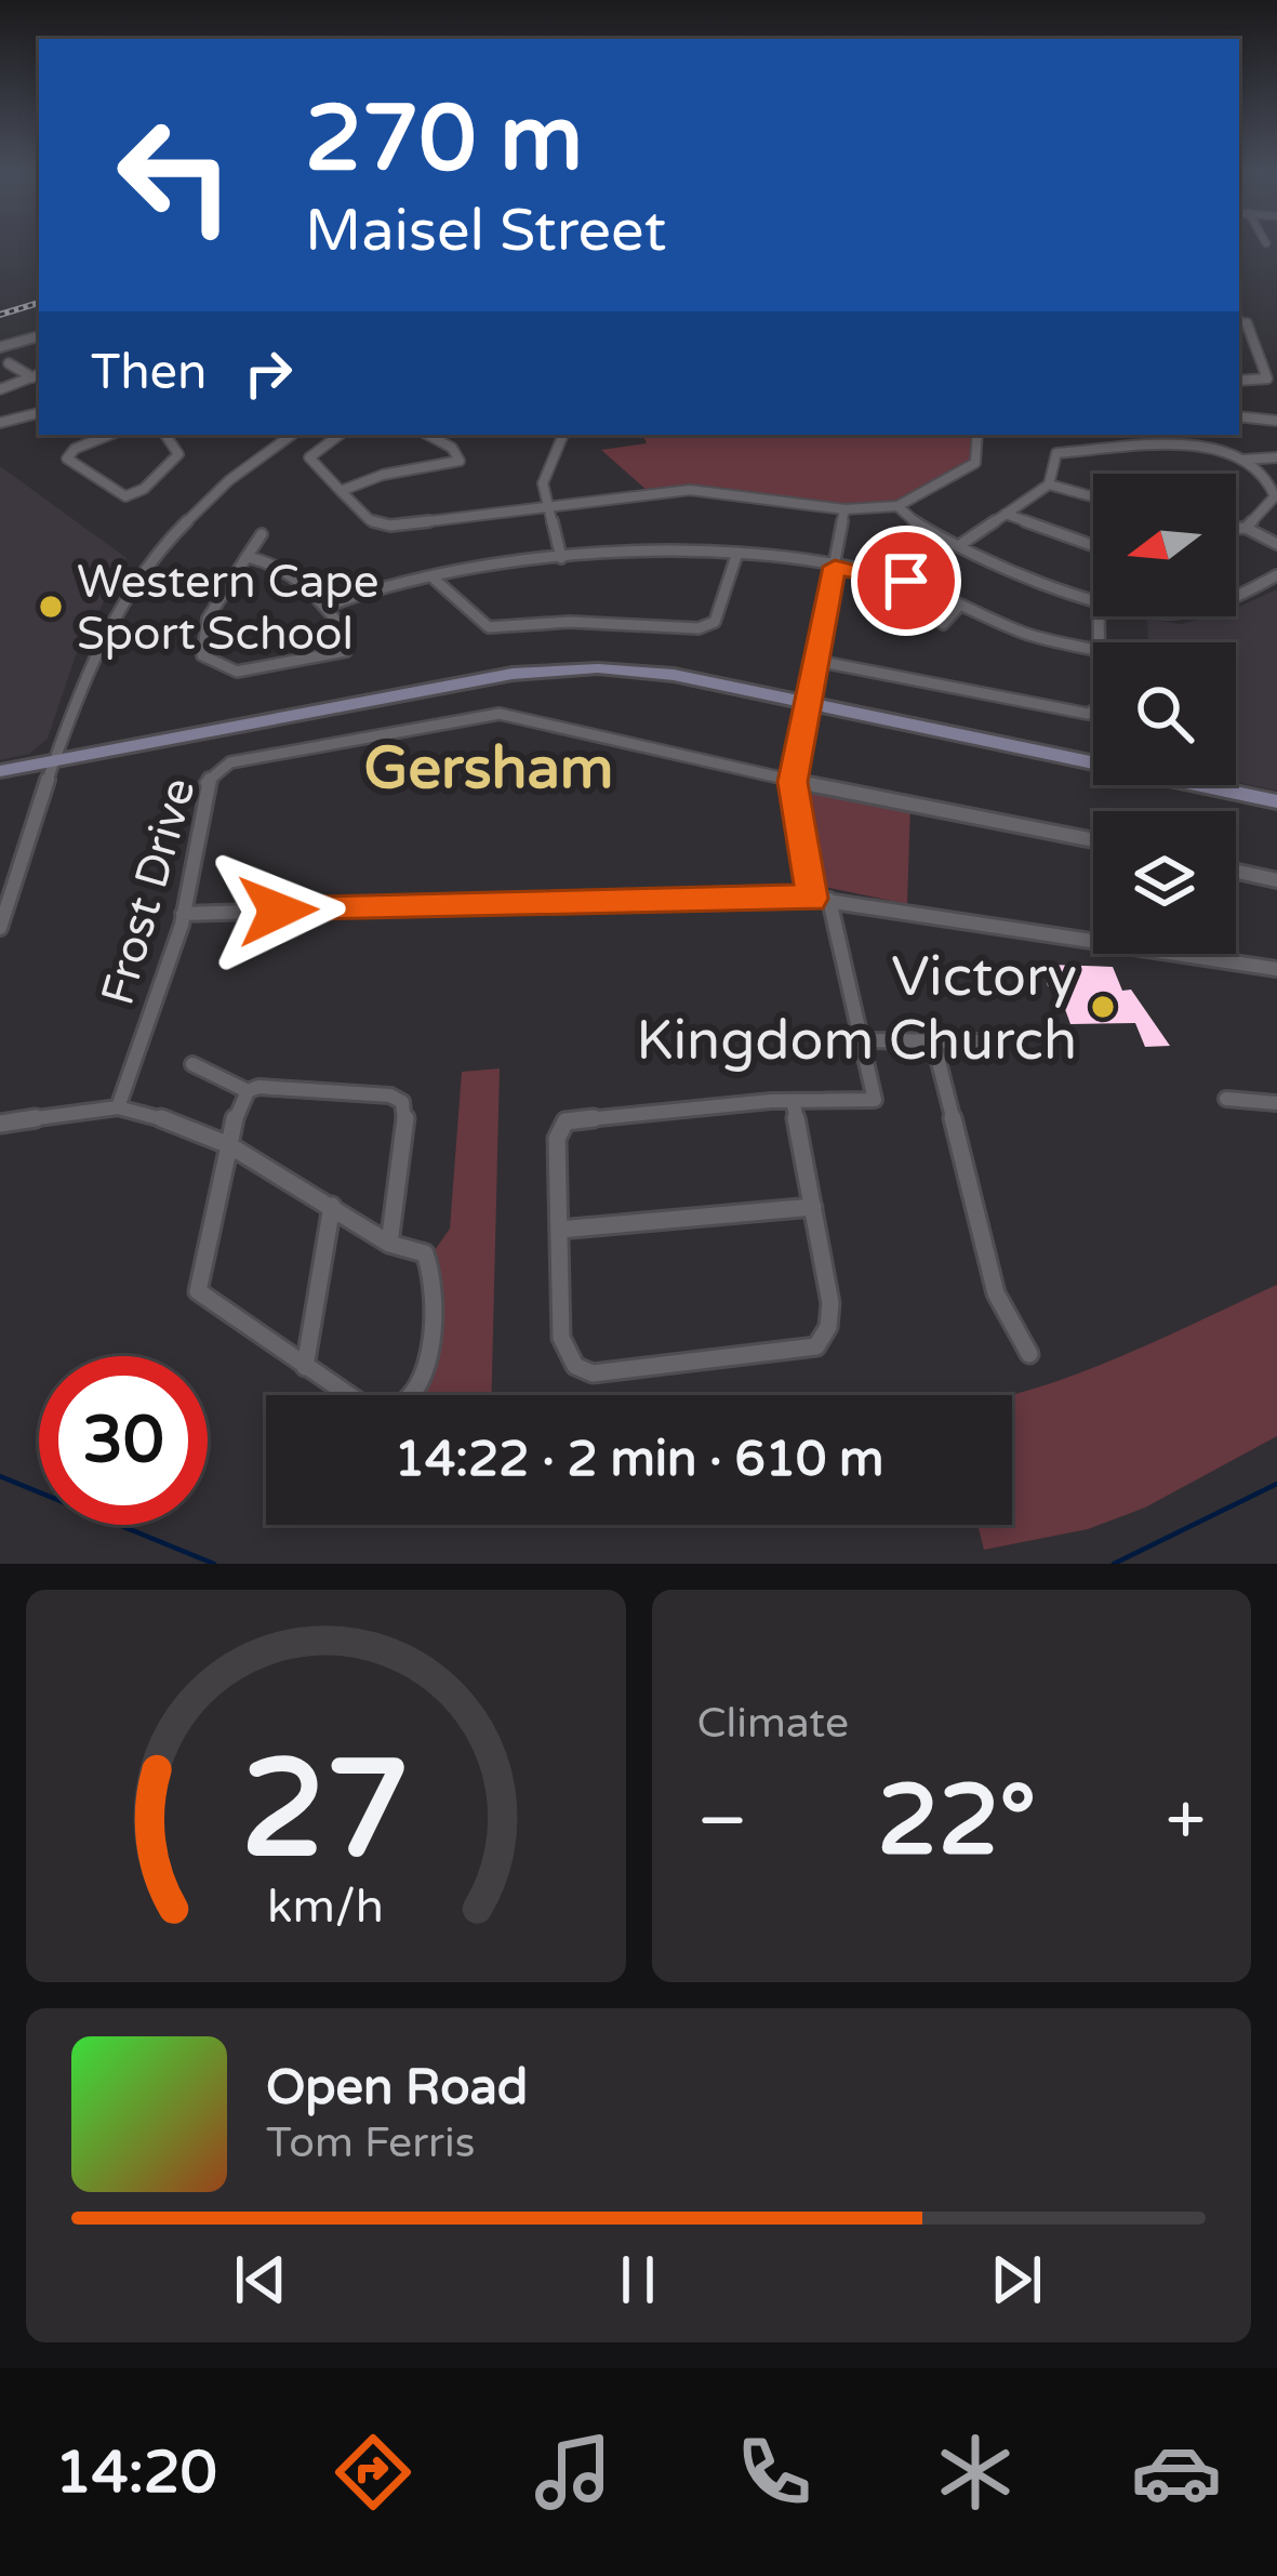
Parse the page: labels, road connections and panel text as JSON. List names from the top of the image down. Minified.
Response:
{"streets":{"street":["Frost Drive"]},"districts":["Gersham"],"places":["Western Cape Sport School","Victory Kingdom Church"],"north":"left","page":{"turn":["270 m","Maisel Street"],"then":"Then","limit":"30","trip":"14:22 · 2 min · 610 m","tile":"Climate","heat":["−","22°","+"],"song":["Open Road","Tom Ferris"],"tabs":"14:20","gauge":["27","km/h"]}}
